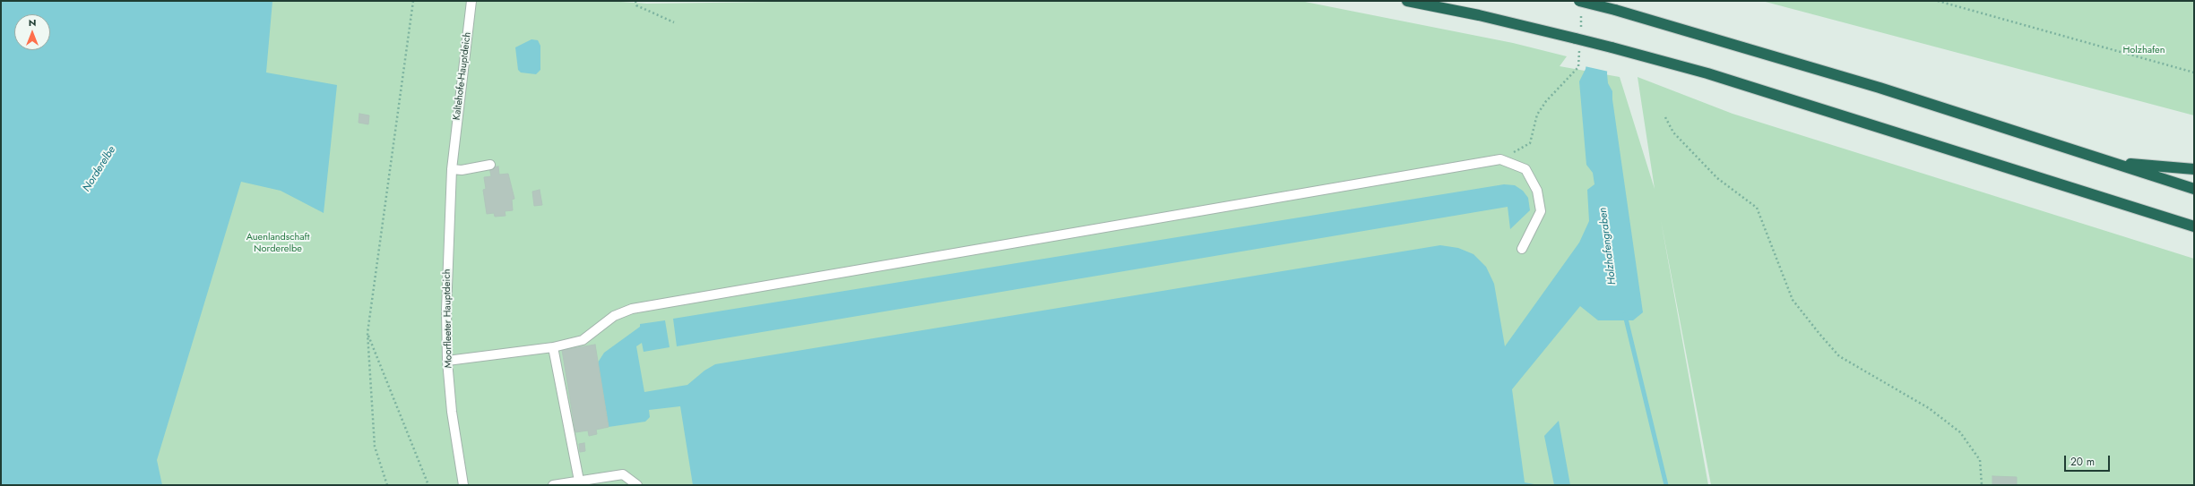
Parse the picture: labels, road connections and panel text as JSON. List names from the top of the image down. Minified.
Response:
{"streets":{"lane":["Kaltehofe-Hauptdeich","Moorfleeter Hauptdeich"]},"crossings":[["Kaltehofe-Hauptdeich","Moorfleeter Hauptdeich"]],"water":["Norderelbe","Holzhafengraben"],"parks":["Holzhafen","Auenlandschaft Norderelbe"],"scale_bar":"20 m","north":"top"}
